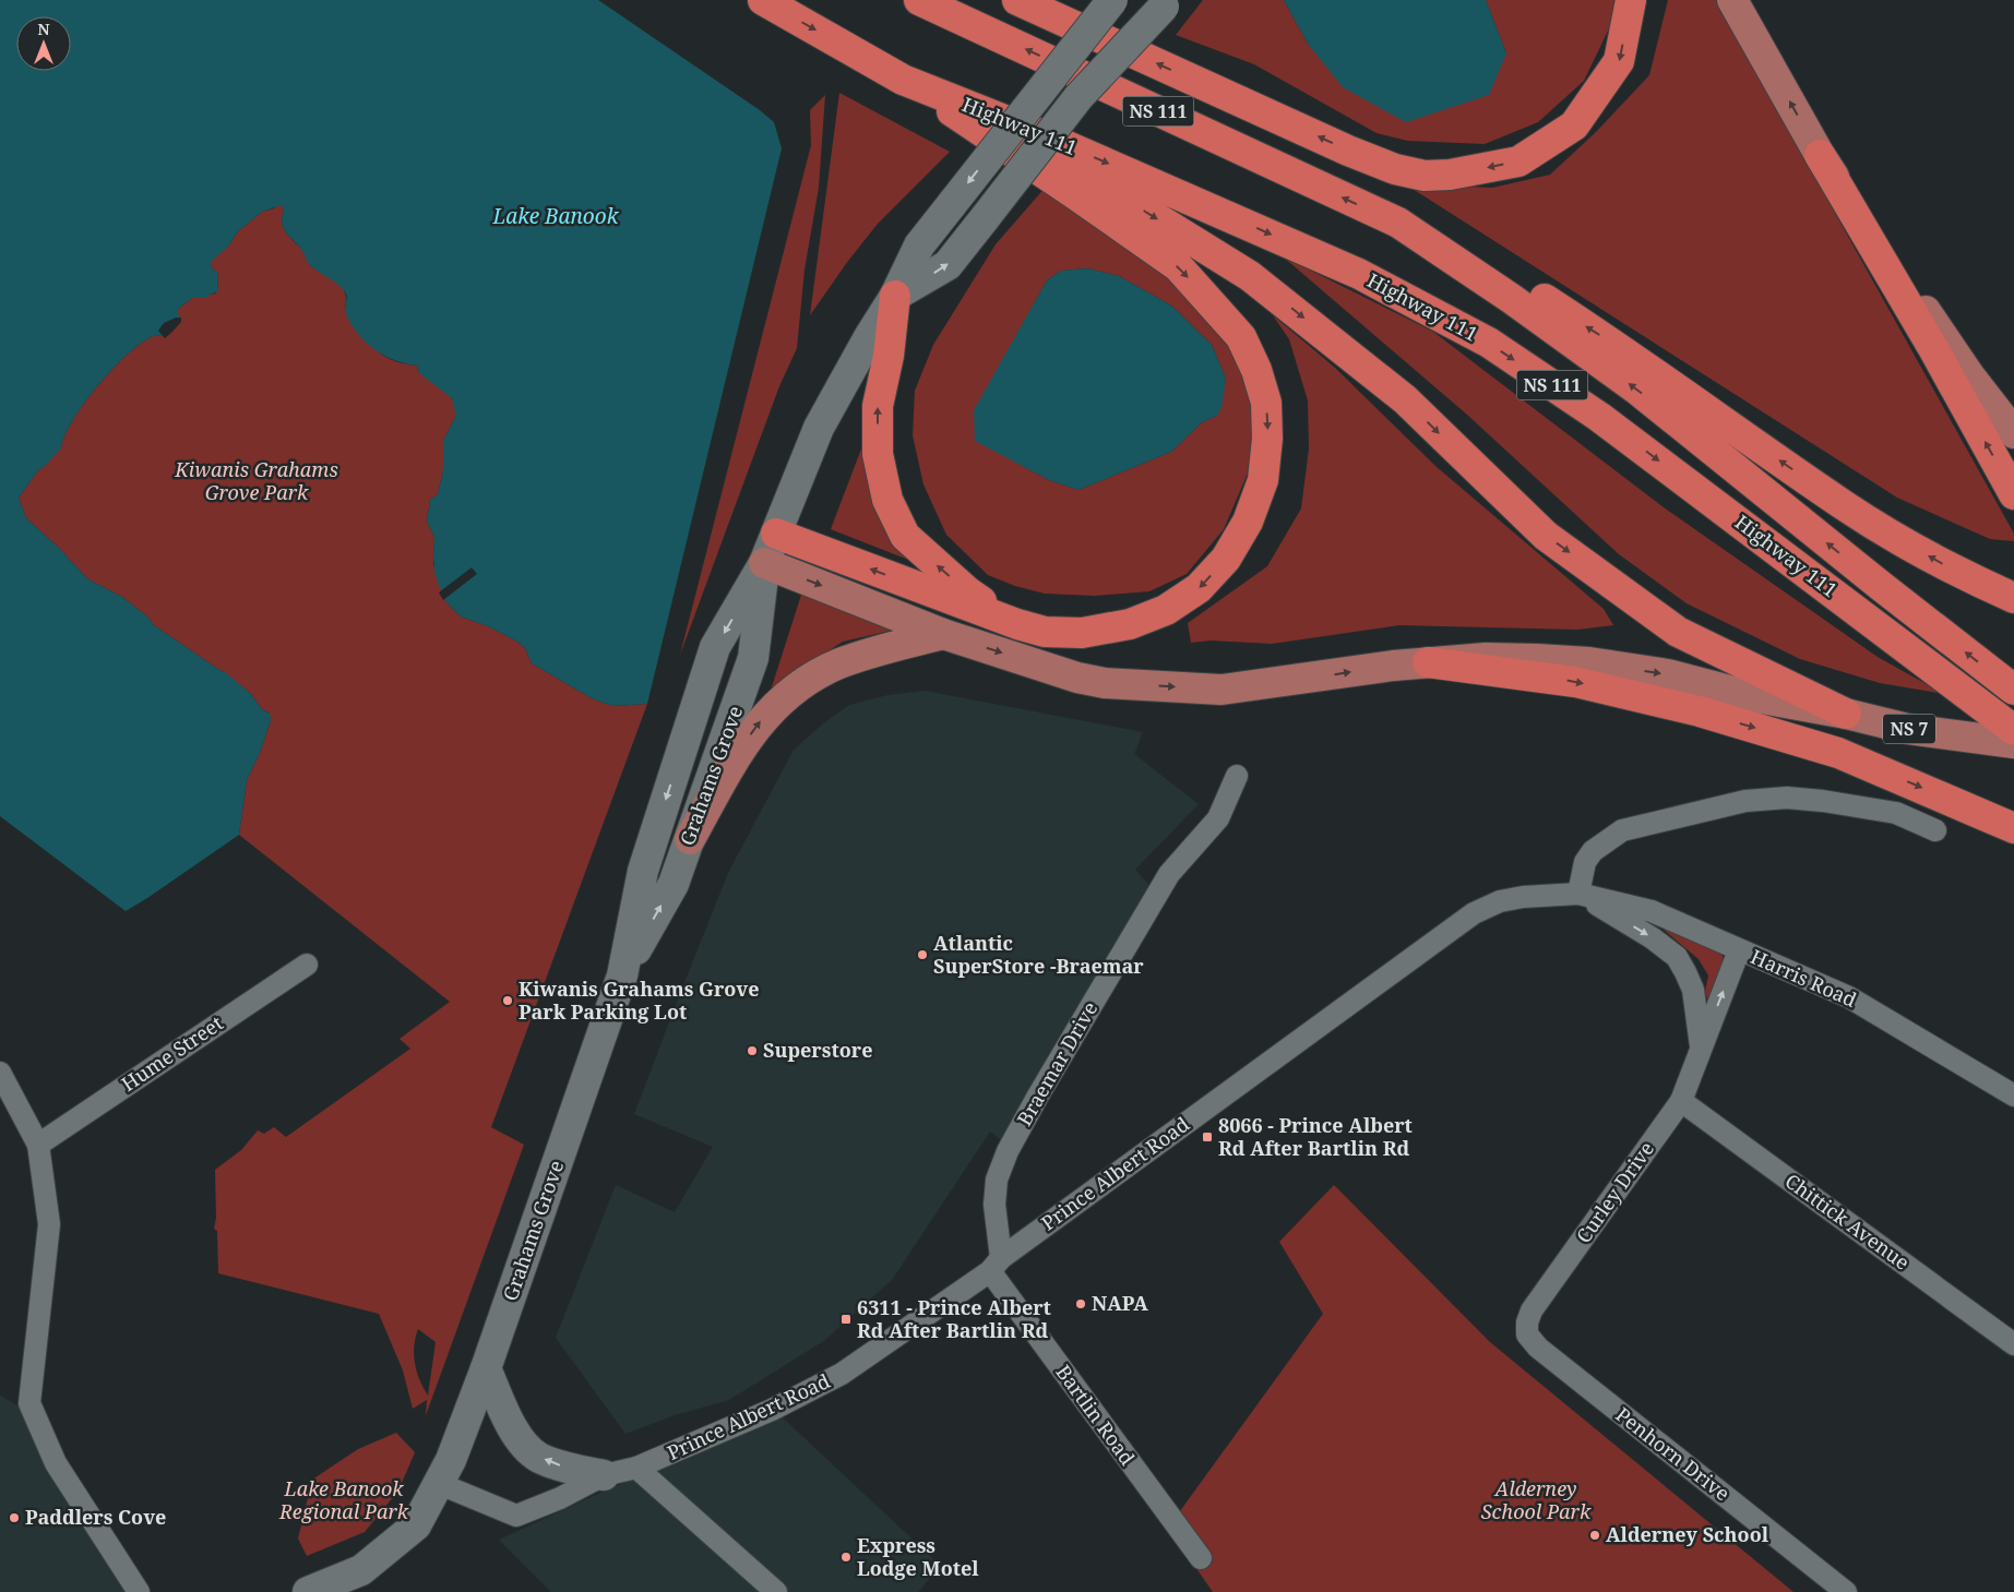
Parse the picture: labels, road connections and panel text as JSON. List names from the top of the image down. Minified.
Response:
{"streets":{"highway":["NS 111","Highway 111"],"main road":["NS 7","Grahams Grove"],"street":["Harris Road","Hume Street","Braemar Drive","Prince Albert Road","Curley Drive","Chittick Avenue","Bartlin Road","Penhorn Drive"]},"crossings":[["Grahams Grove","Prince Albert Road"],["Harris Road","Prince Albert Road"],["Harris Road","Curley Drive"],["Braemar Drive","Prince Albert Road"],["Braemar Drive","Bartlin Road"],["Prince Albert Road","Curley Drive"],["Prince Albert Road","Bartlin Road"],["Curley Drive","Chittick Avenue"],["Curley Drive","Penhorn Drive"]],"water":["Lake Banook"],"parks":["Kiwanis Grahams Grove Park","Lake Banook Regional Park","Alderney School Park"],"places":{"other":["Atlantic SuperStore -Braemar","Kiwanis Grahams Grove Park Parking Lot","Superstore","NAPA","Paddlers Cove","Alderney School","Express Lodge Motel"],"transit":["8066 - Prince Albert Rd After Bartlin Rd","6311 - Prince Albert Rd After Bartlin Rd"]},"north":"top"}
